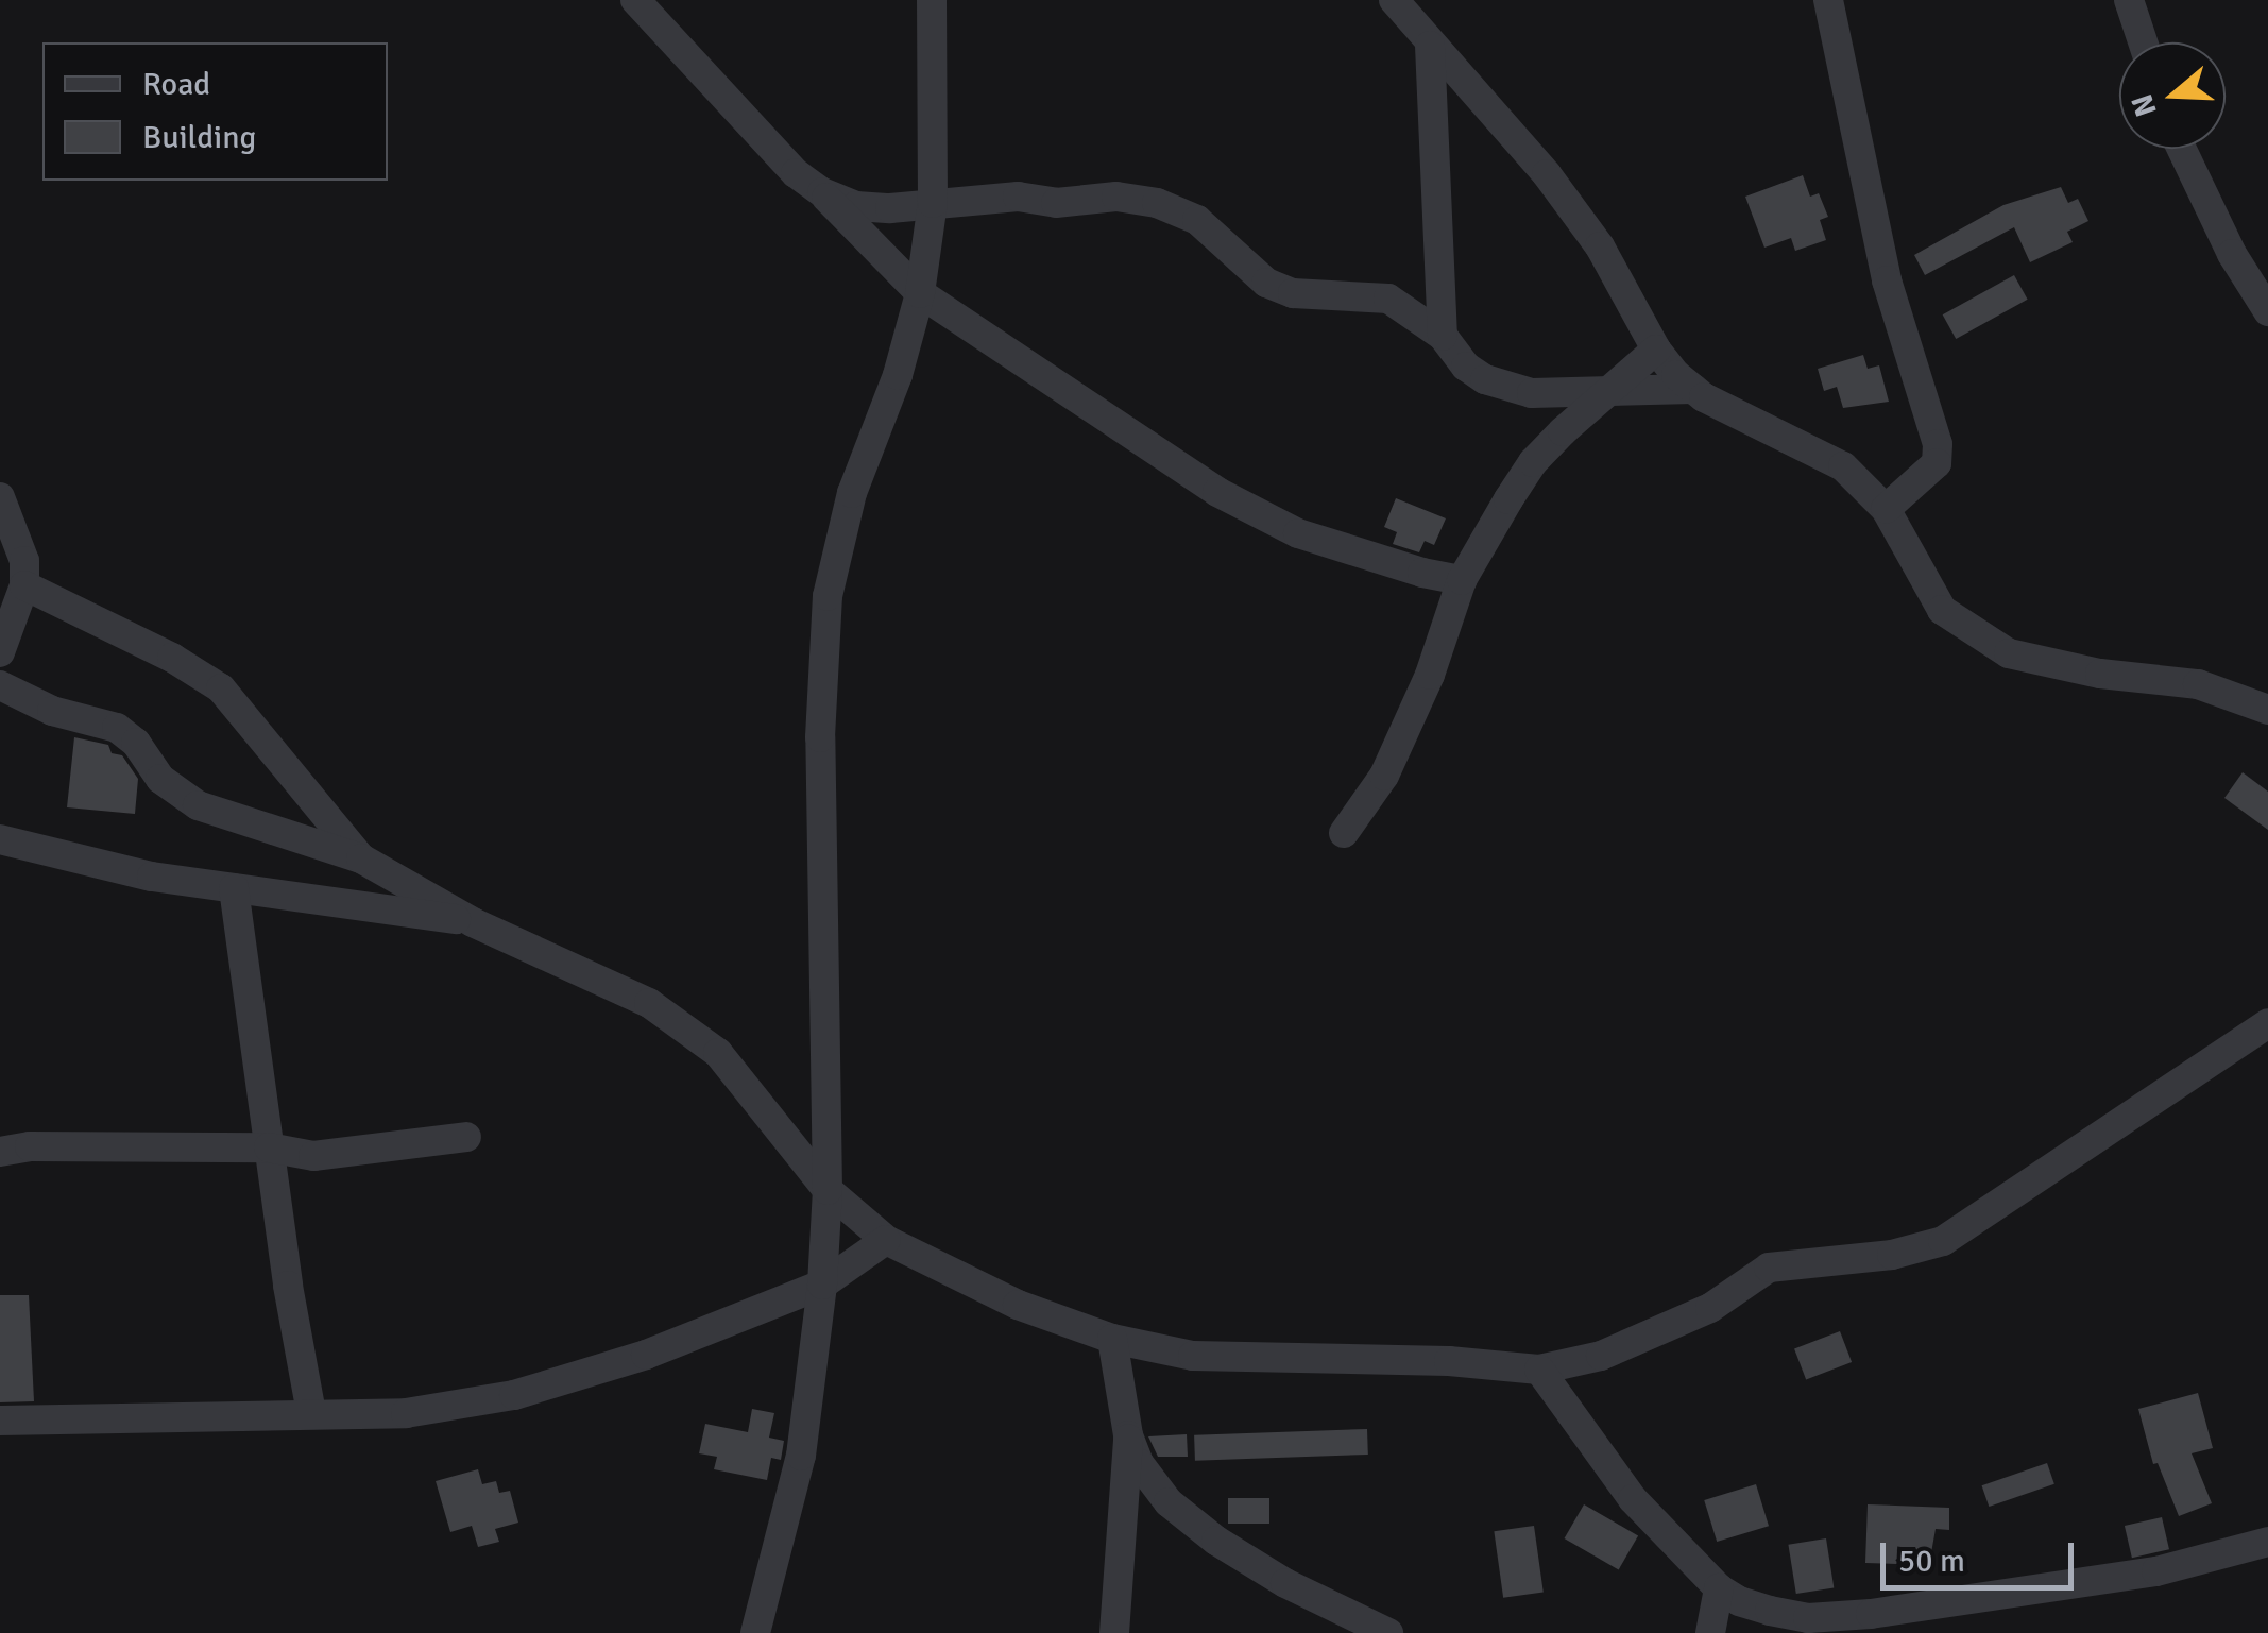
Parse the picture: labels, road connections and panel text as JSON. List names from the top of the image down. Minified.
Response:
{"legend":["Road","Building"],"scale_bar":"50 m","north":"left"}
